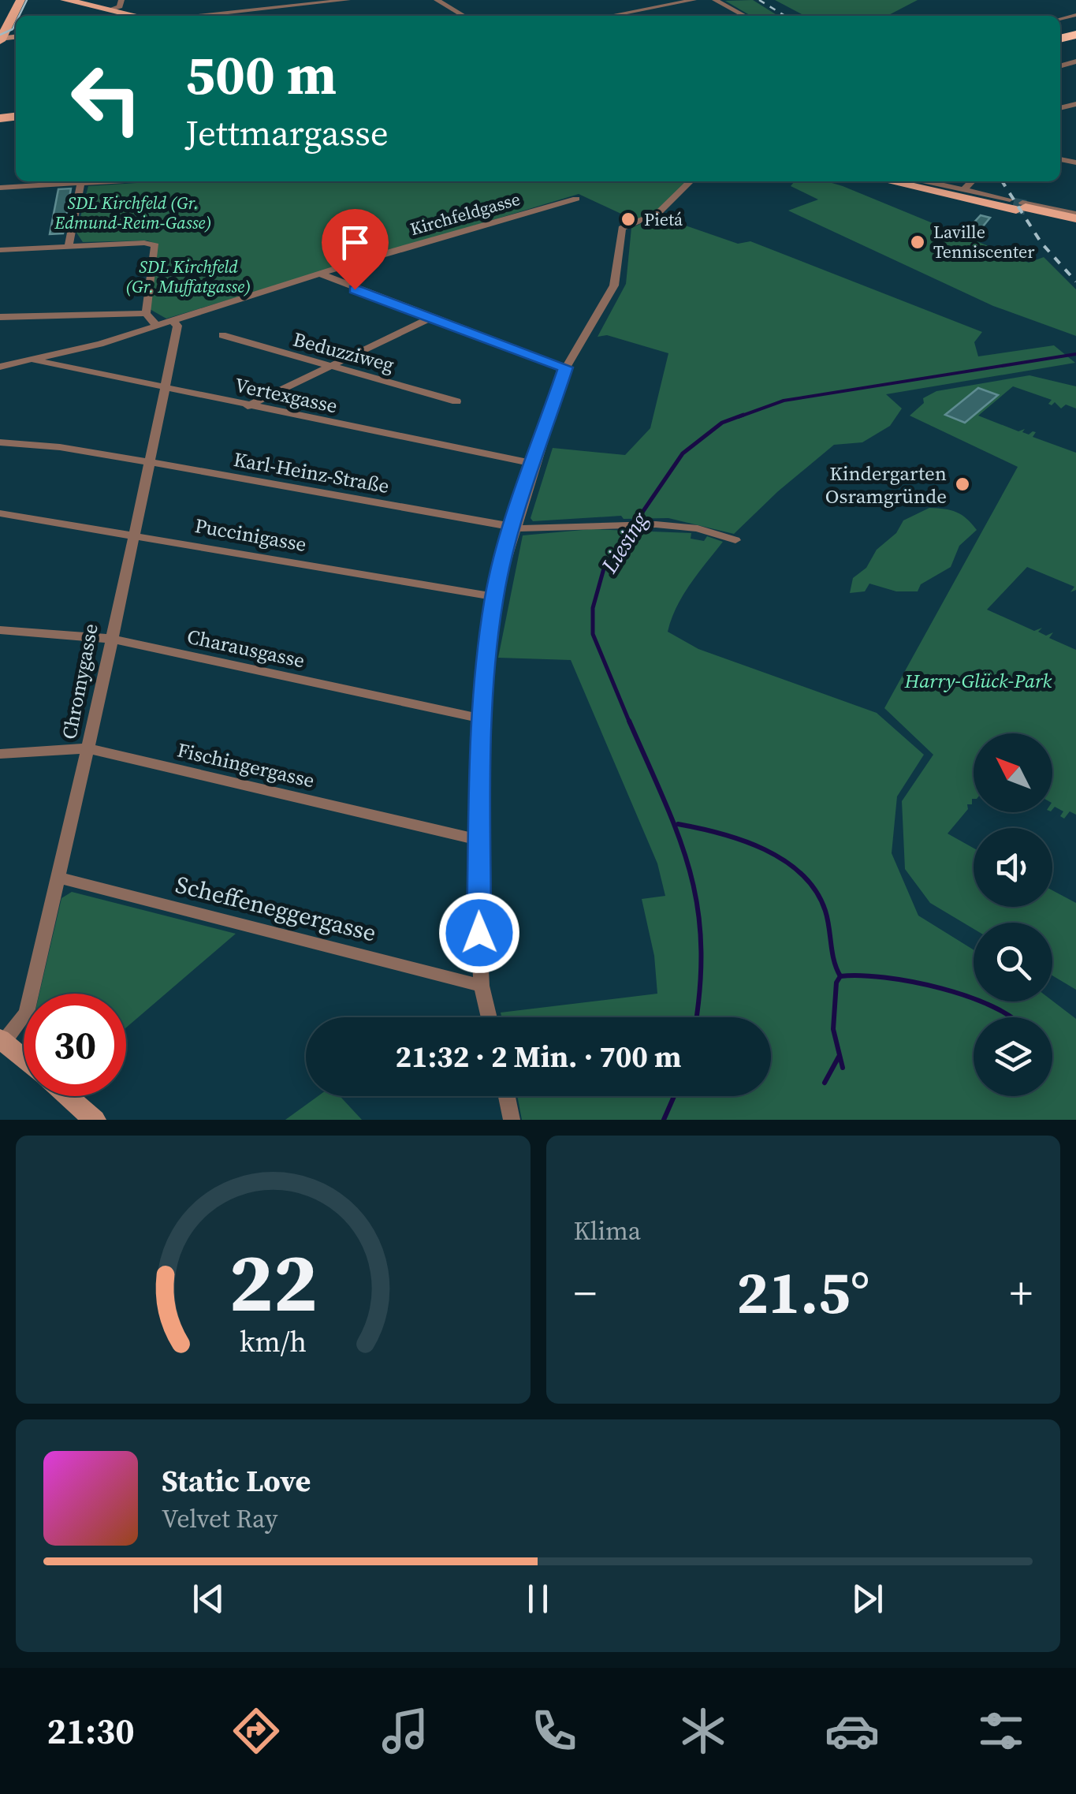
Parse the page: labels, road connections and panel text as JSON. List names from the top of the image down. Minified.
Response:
{"streets":{"street":["Kirchfeldgasse","Beduzziweg","Vertexgasse","Karl-Heinz-Straße","Puccinigasse","Charausgasse","Chromygasse","Fischingergasse","Scheffeneggergasse"]},"crossings":[["Kirchfeldgasse","Vertexgasse"],["Kirchfeldgasse","Chromygasse"],["Vertexgasse","Chromygasse"],["Karl-Heinz-Straße","Chromygasse"],["Puccinigasse","Chromygasse"],["Charausgasse","Chromygasse"],["Chromygasse","Fischingergasse"],["Chromygasse","Scheffeneggergasse"]],"water":["Liesing"],"parks":["SDL Kirchfeld (Gr. Edmund-Reim-Gasse)","SDL Kirchfeld (Gr. Muffatgasse)","Harry-Glück-Park"],"places":["Pietá","Laville Tenniscenter","Kindergarten Osramgründe"],"north":"top left","page":{"turn":["500 m","Jettmargasse"],"limit":"30","trip":"21:32 · 2 Min. · 700 m","tile":"Klima","heat":["−","21.5°","+"],"song":["Static Love","Velvet Ray"],"tabs":"21:30","gauge":["22","km/h"]}}
